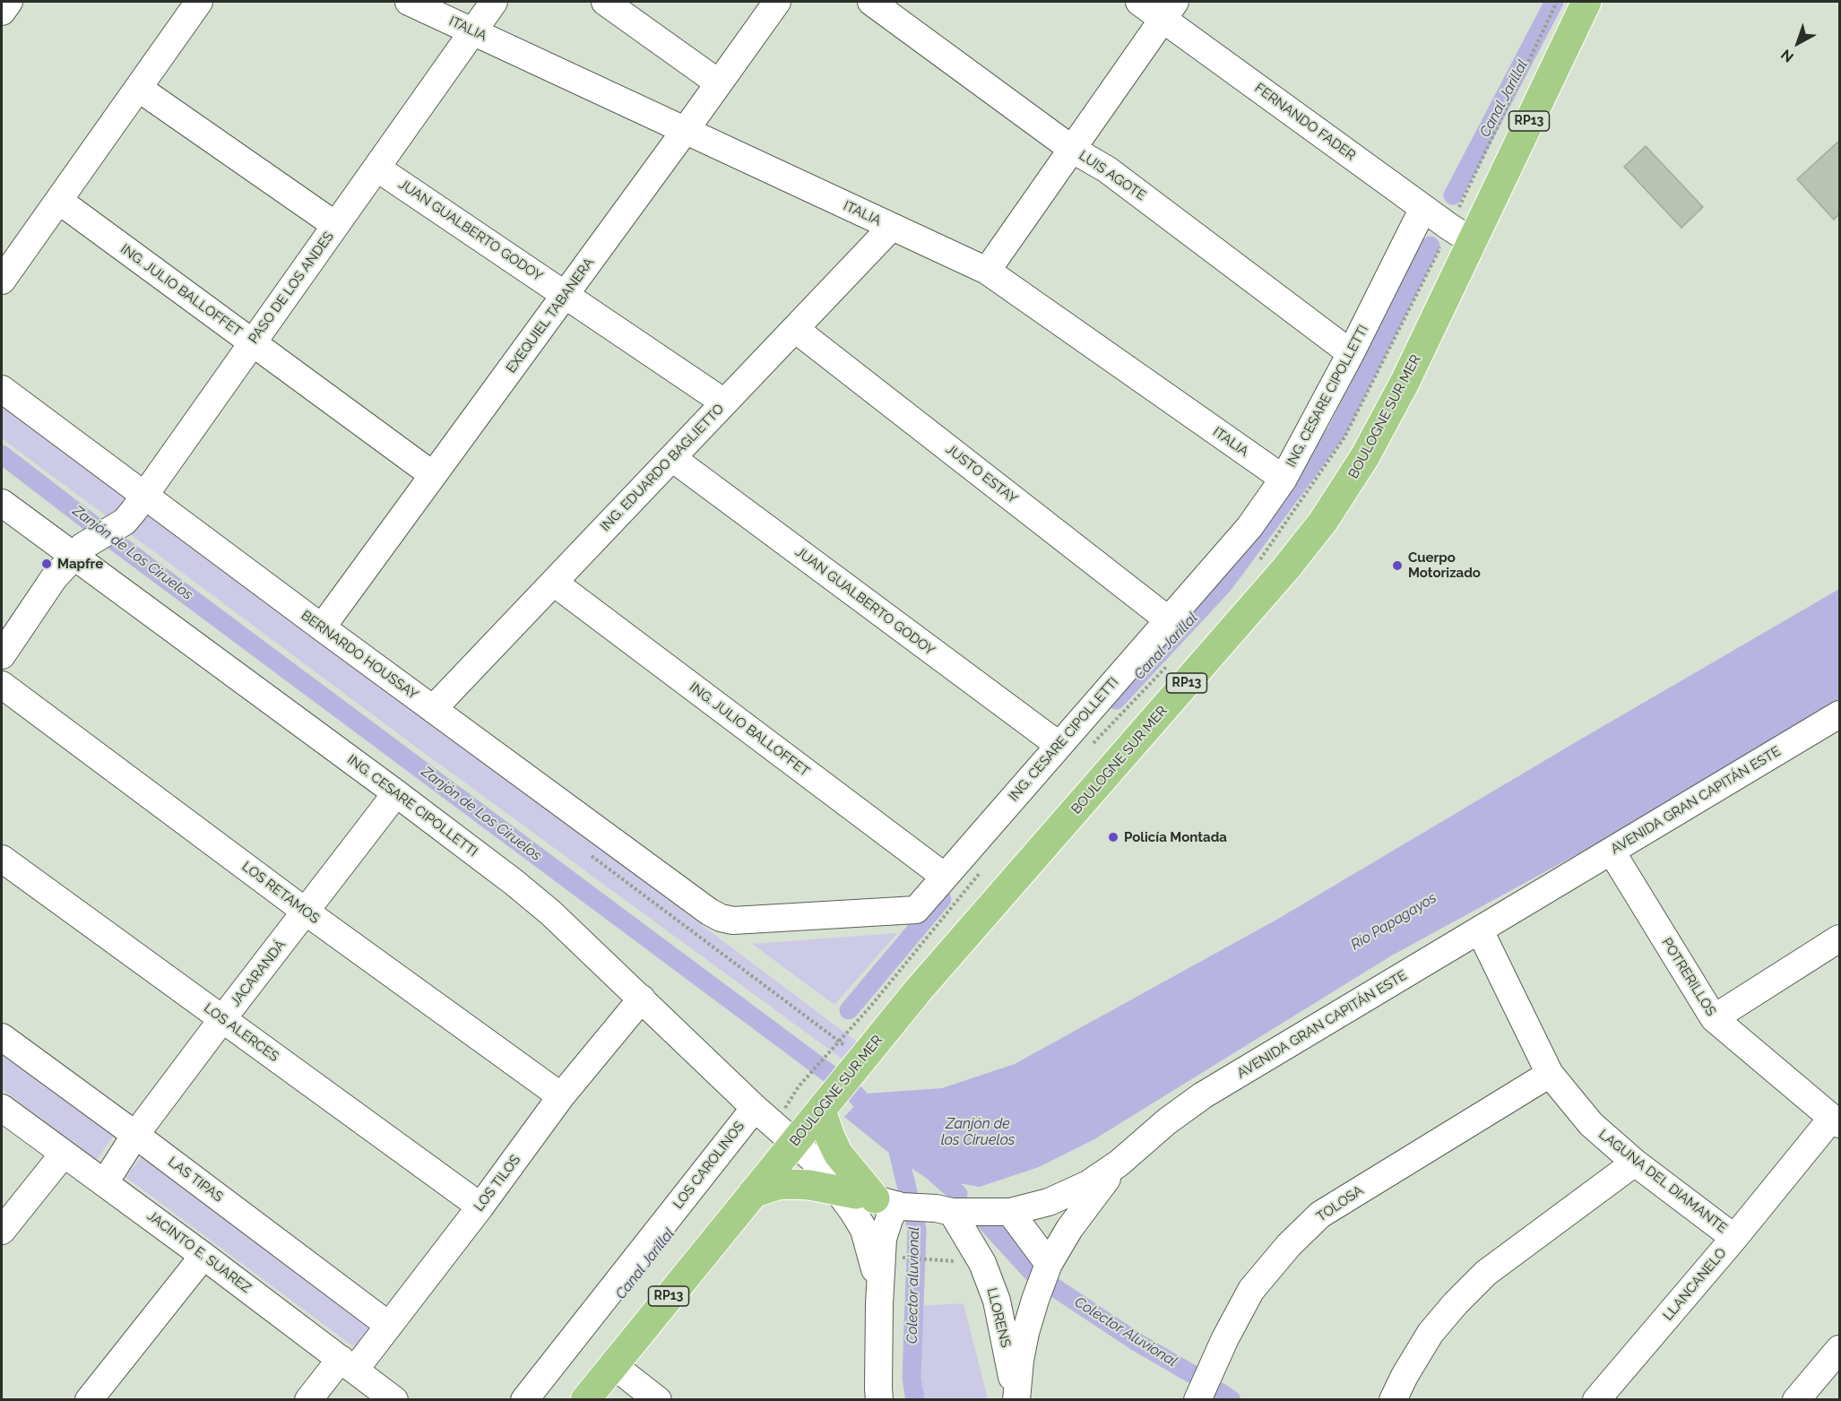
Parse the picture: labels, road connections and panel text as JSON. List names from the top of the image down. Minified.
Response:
{"streets":{"main road":["RP13","BOULOGNE SUR MER"],"street":["ITALIA","FERNANDO FADER","LUIS AGOTE","JUAN GUALBERTO GODOY","PASO DE LOS ANDES","ING. JULIO BALLOFFET","EXEQUIEL TABANERA","ING. CESARE CIPOLLETTI","ING. EDUARDO BAGLIETTO","JUSTO ESTAY","BERNARDO HOUSSAY","AVENIDA GRAN CAPITÁN ESTE","LOS RETAMOS","JACARANDÁ","POTRERILLOS","LOS ALERCES","LOS CAROLINOS","LAS TIPAS","LAGUNA DEL DIAMANTE","LOS TILOS","TOLOSA","JACINTO E. SUAREZ","LLANCANELO","LLORENS"]},"crossings":[["ITALIA","PASO DE LOS ANDES"],["ITALIA","EXEQUIEL TABANERA"],["ITALIA","ING. CESARE CIPOLLETTI"],["ITALIA","ING. EDUARDO BAGLIETTO"],["FERNANDO FADER","ING. CESARE CIPOLLETTI"],["FERNANDO FADER","BOULOGNE SUR MER"],["LUIS AGOTE","ING. CESARE CIPOLLETTI"],["JUAN GUALBERTO GODOY","PASO DE LOS ANDES"],["JUAN GUALBERTO GODOY","EXEQUIEL TABANERA"],["JUAN GUALBERTO GODOY","ING. CESARE CIPOLLETTI"],["JUAN GUALBERTO GODOY","ING. EDUARDO BAGLIETTO"],["PASO DE LOS ANDES","ING. JULIO BALLOFFET"],["PASO DE LOS ANDES","ING. CESARE CIPOLLETTI"],["PASO DE LOS ANDES","BERNARDO HOUSSAY"],["ING. JULIO BALLOFFET","EXEQUIEL TABANERA"],["ING. JULIO BALLOFFET","ING. CESARE CIPOLLETTI"],["ING. JULIO BALLOFFET","ING. EDUARDO BAGLIETTO"],["EXEQUIEL TABANERA","BERNARDO HOUSSAY"],["ING. CESARE CIPOLLETTI","BOULOGNE SUR MER"],["ING. CESARE CIPOLLETTI","JUSTO ESTAY"],["ING. CESARE CIPOLLETTI","BERNARDO HOUSSAY"],["ING. CESARE CIPOLLETTI","JACARANDÁ"],["ING. CESARE CIPOLLETTI","LOS CAROLINOS"],["ING. CESARE CIPOLLETTI","LOS TILOS"],["ING. EDUARDO BAGLIETTO","JUSTO ESTAY"],["ING. EDUARDO BAGLIETTO","BERNARDO HOUSSAY"],["AVENIDA GRAN CAPITÁN ESTE","POTRERILLOS"],["AVENIDA GRAN CAPITÁN ESTE","LAGUNA DEL DIAMANTE"],["AVENIDA GRAN CAPITÁN ESTE","LLORENS"],["LOS RETAMOS","JACARANDÁ"],["LOS RETAMOS","LOS TILOS"],["JACARANDÁ","LOS ALERCES"],["JACARANDÁ","LAS TIPAS"],["JACARANDÁ","JACINTO E. SUAREZ"],["POTRERILLOS","LLANCANELO"],["LOS ALERCES","LOS TILOS"],["LAS TIPAS","LOS TILOS"],["LAGUNA DEL DIAMANTE","TOLOSA"],["LAGUNA DEL DIAMANTE","LLANCANELO"],["LOS TILOS","JACINTO E. SUAREZ"]],"water":["Canal Jarillal","Zanjón de Los Ciruelos","Río Papagayos","Zanjón de los Ciruelos","Colector aluvional","Colector Aluvional"],"places":["Mapfre","Cuerpo Motorizado","Policía Montada"],"north":"bottom left"}
